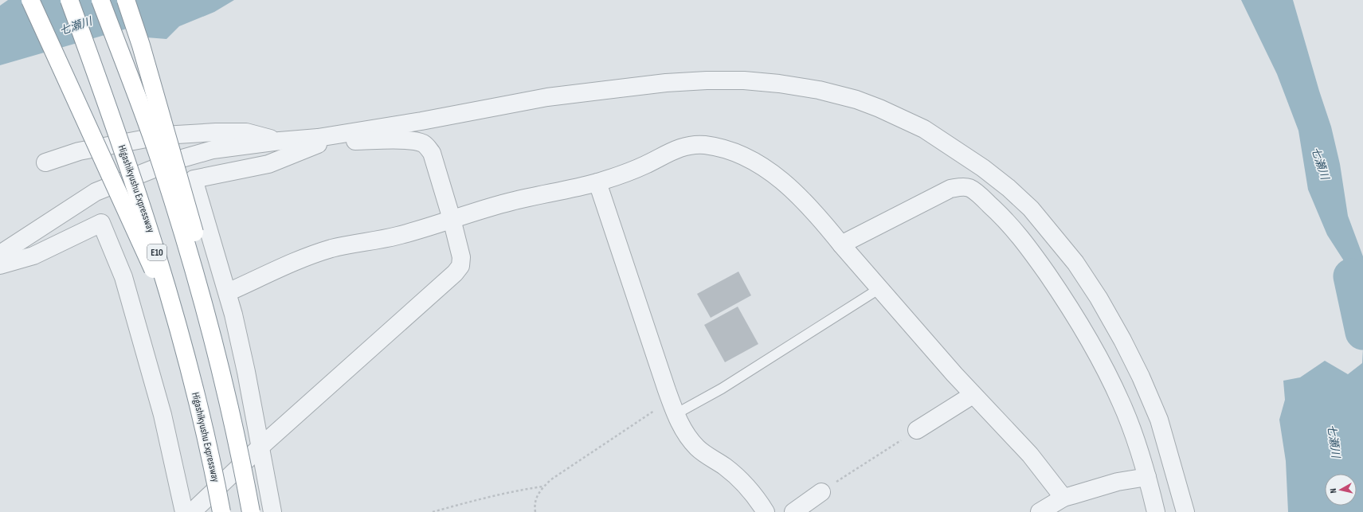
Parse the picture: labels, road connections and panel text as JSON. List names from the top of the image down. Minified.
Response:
{"streets":{"highway":["Higashikyushu Expressway","E10"]},"water":["七瀬川"],"north":"left"}
